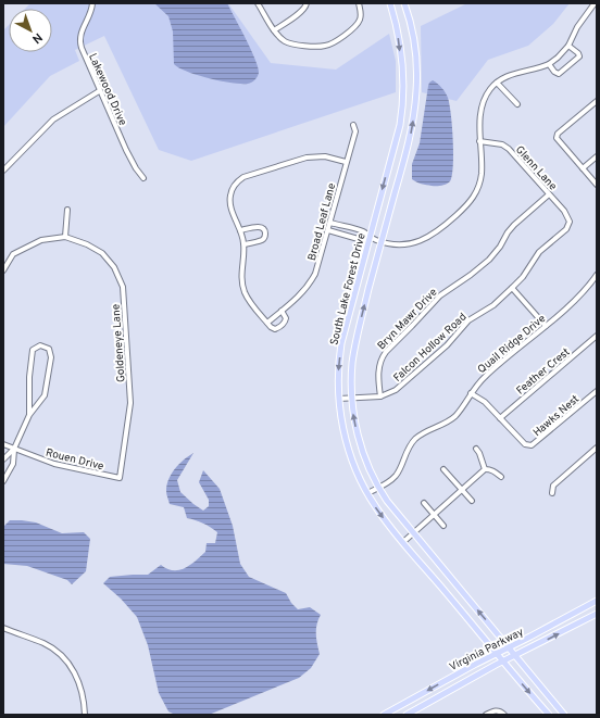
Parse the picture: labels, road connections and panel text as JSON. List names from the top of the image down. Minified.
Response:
{"streets":{"main road":["South Lake Forest Drive","Virginia Parkway"],"street":["Lakewood Drive","Glenn Lane","Broad Leaf Lane","Bryn Mawr Drive","Goldeneye Lane","Quail Ridge Drive","Falcon Hollow Road","Feather Crest","Hawks Nest","Rouen Drive"]},"crossings":[["Glenn Lane","Bryn Mawr Drive"],["Glenn Lane","Falcon Hollow Road"],["South Lake Forest Drive","Quail Ridge Drive"],["South Lake Forest Drive","Falcon Hollow Road"],["South Lake Forest Drive","Virginia Parkway"],["Bryn Mawr Drive","Falcon Hollow Road"],["Goldeneye Lane","Rouen Drive"],["Feather Crest","Hawks Nest"]],"north":"bottom right"}
